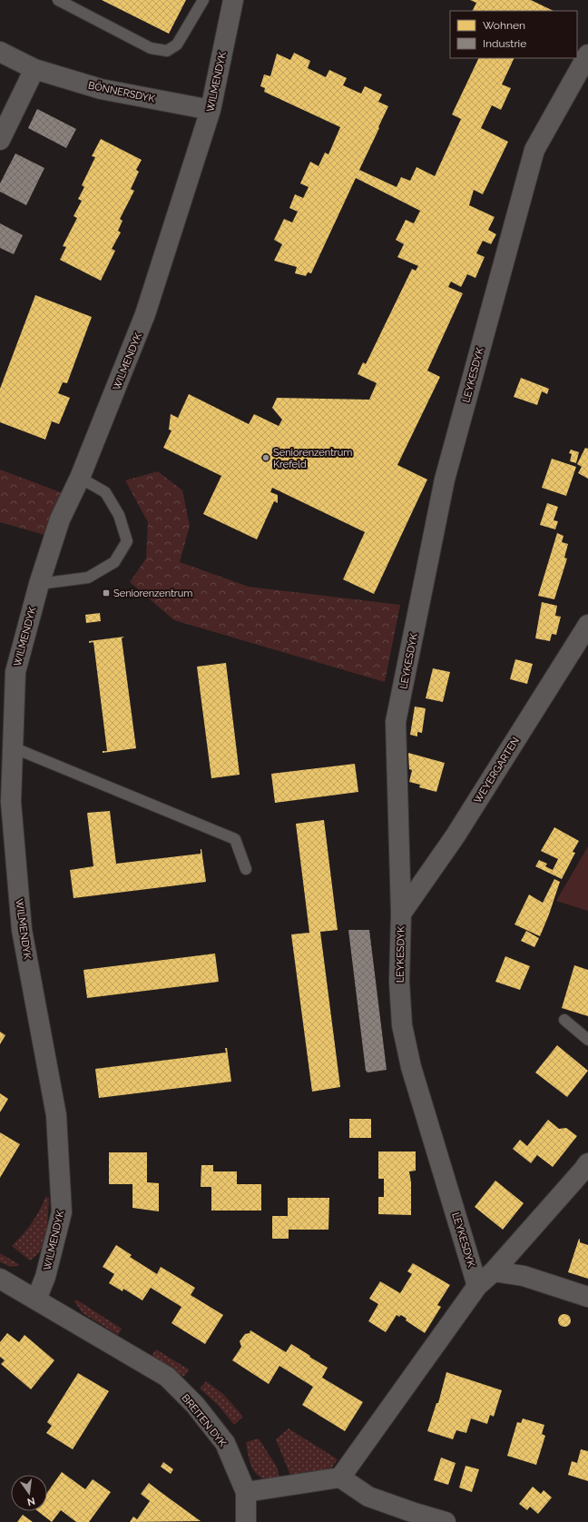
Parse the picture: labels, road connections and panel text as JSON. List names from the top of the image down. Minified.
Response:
{"streets":{"street":["WILMENDYK","BÖNNERSDYK","LEYKESDYK","WEYERGARTEN","BREITEN DYK"]},"crossings":[["WILMENDYK","BÖNNERSDYK"],["WILMENDYK","BREITEN DYK"],["LEYKESDYK","WEYERGARTEN"]],"places":{"other":["Seniorenzentrum Krefeld"],"transit":["Seniorenzentrum"]},"legend":["Wohnen","Industrie"],"north":"bottom"}
